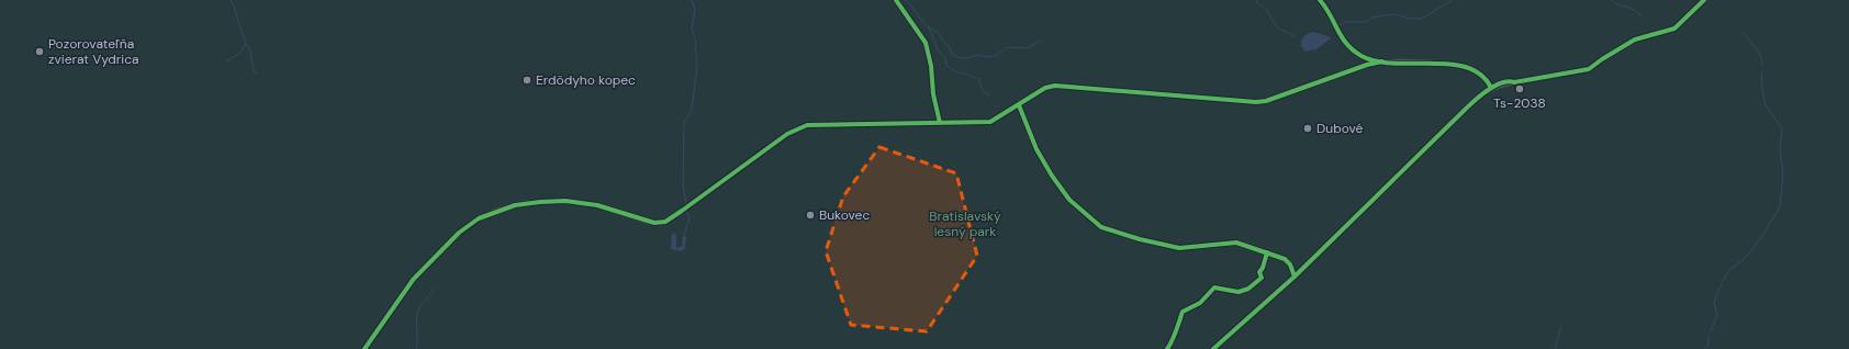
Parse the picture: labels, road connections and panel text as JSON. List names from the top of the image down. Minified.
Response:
{"parks":["Bratislavský lesný park"],"places":["Pozorovateľňa zvierat Vydrica","Erdödyho kopec","Ts-2038","Dubové","Bukovec"]}
